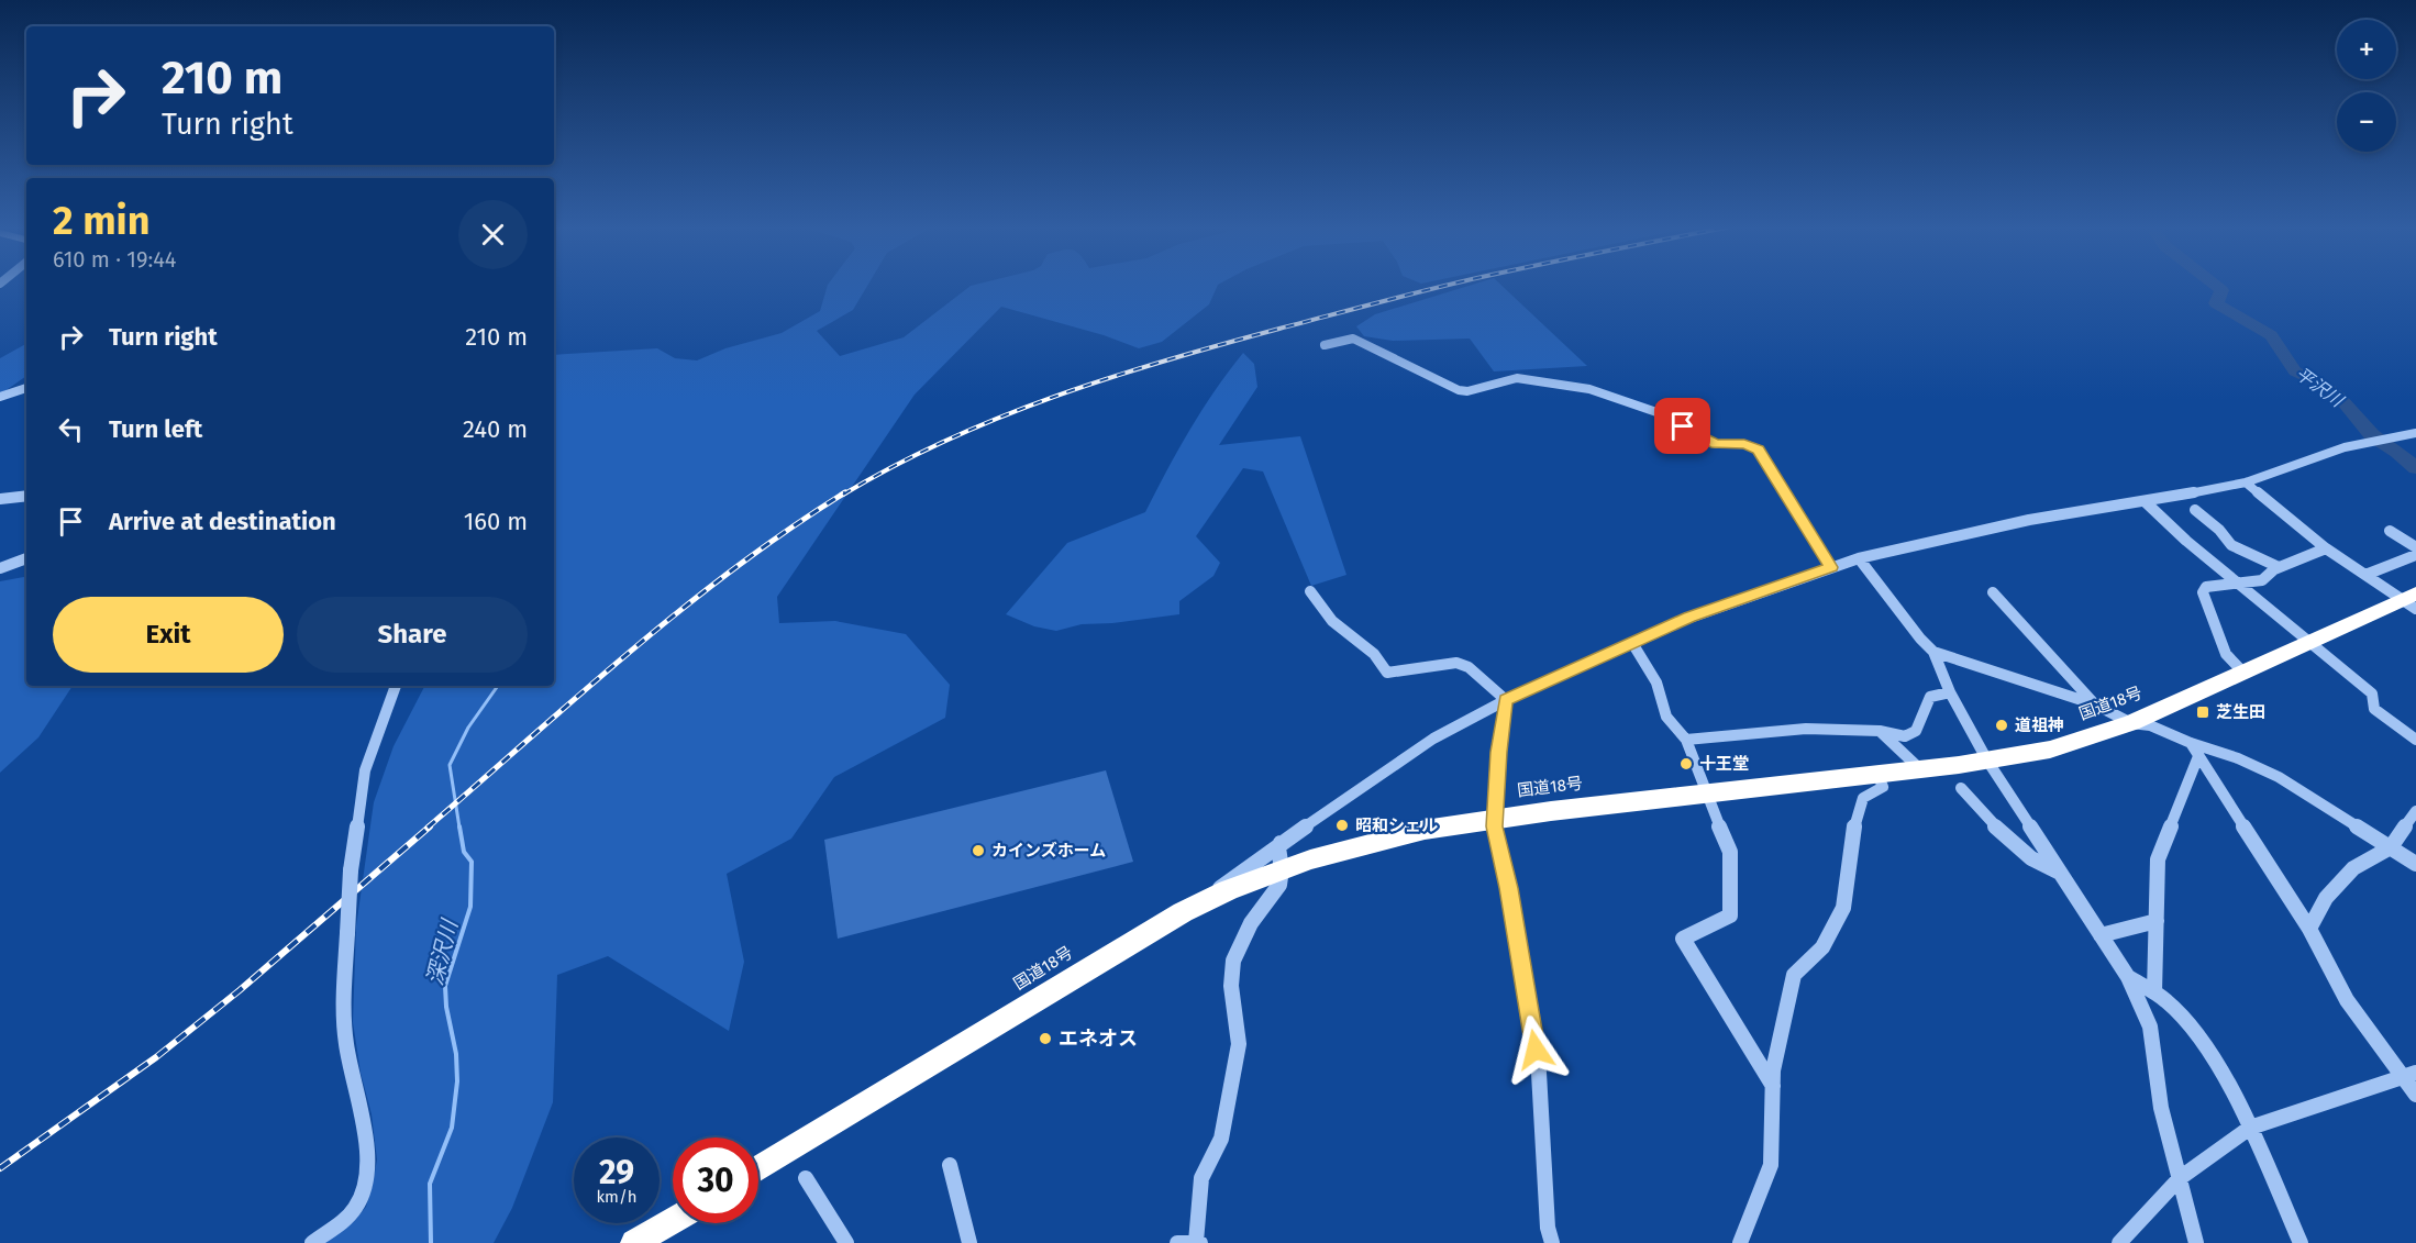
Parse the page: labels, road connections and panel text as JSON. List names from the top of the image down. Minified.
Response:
{"streets":{"highway":["国道18号"]},"water":["平沢川","深沢川"],"places":{"transit":["芝生田"],"other":["道祖神","十王堂","昭和シェル","カインズホーム","エネオス"]},"page":{"map_buttons":["+","−"],"turn":["210 m","Turn right"],"heading":["2 min","610 m · 19:44"],"list":[{"name":"Turn right","value":"210 m"},{"name":"Turn left","value":"240 m"},{"name":"Arrive at destination","value":"160 m"}],"buttons":["Exit","Share"],"speed":"29 km/h","limit":"30"}}
